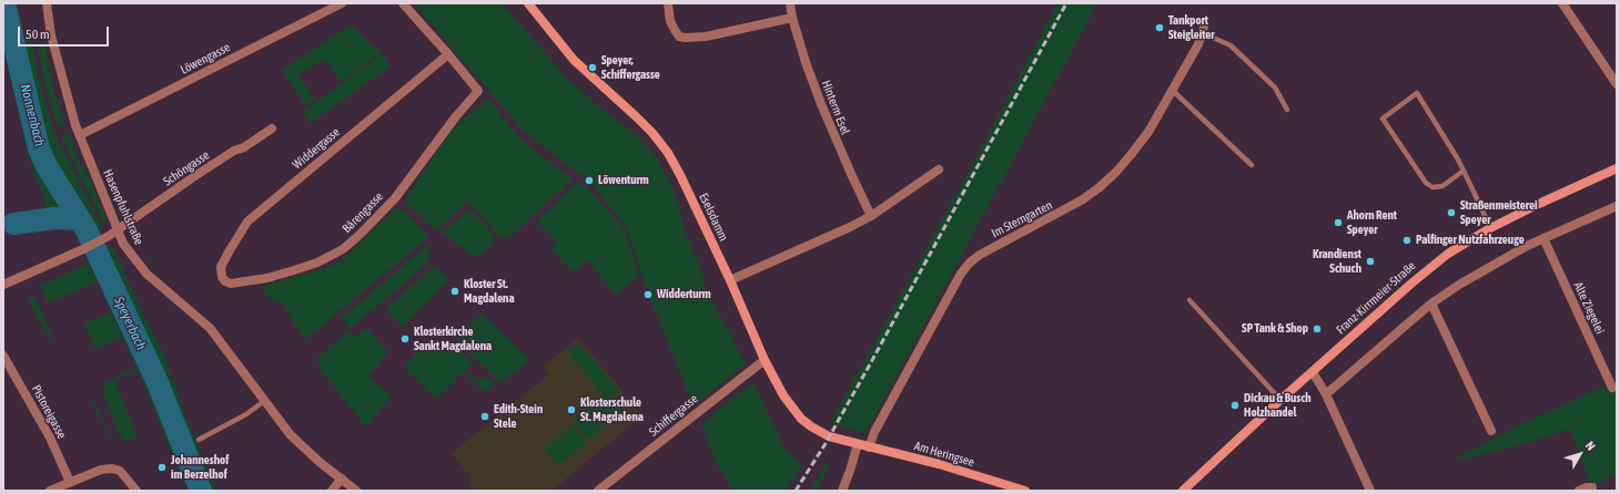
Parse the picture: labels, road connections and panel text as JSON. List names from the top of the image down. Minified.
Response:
{"streets":{"street":["Löwengasse","Hinterm Esel","Widdergasse","Schöngasse","Hasenpfuhlstraße","Bärengasse","Eselsdamm","Im Sterngarten","Franz-Kirrmeier-Straße","Alte Ziegelei","Pistoreigasse","Schiffergasse","Am Heringsee"]},"crossings":[["Löwengasse","Hasenpfuhlstraße"],["Widdergasse","Bärengasse"],["Schöngasse","Hasenpfuhlstraße"],["Eselsdamm","Schiffergasse"],["Eselsdamm","Am Heringsee"],["Im Sterngarten","Am Heringsee"]],"water":["Nonnenbach","Speyerbach"],"places":["Tankport Steigleiter","Speyer, Schiffergasse","Löwenturm","Straßenmeisterei Speyer","Ahorn Rent Speyer","Palfinger Nutzfahrzeuge","Krandienst Schuch","Kloster St. Magdalena","Widderturm","SP Tank & Shop","Klosterkirche Sankt Magdalena","Dickau & Busch Holzhandel","Klosterschule St. Magdalena","Edith-Stein Stele","Johanneshof im Berzelhof"],"scale_bar":"50 m","north":"top right"}
